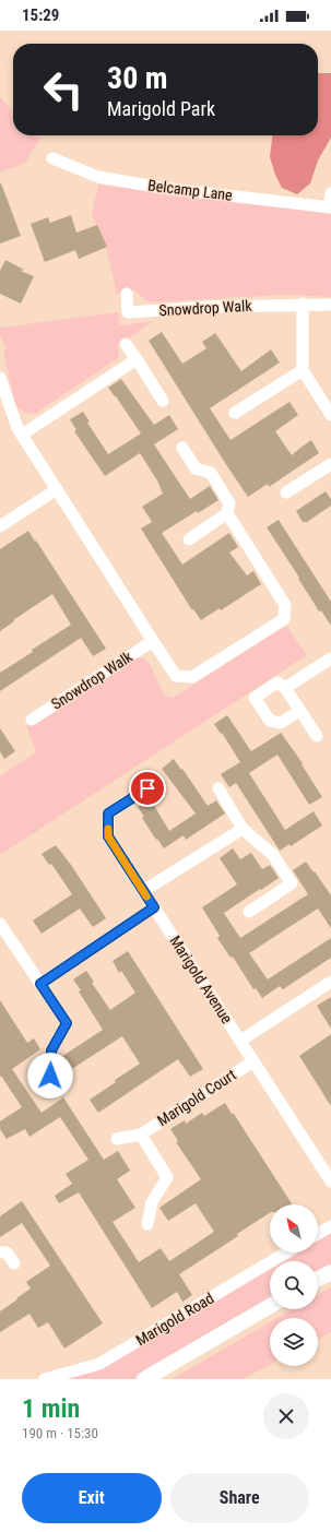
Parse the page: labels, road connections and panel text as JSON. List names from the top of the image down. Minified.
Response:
{"streets":{"street":["Belcamp Lane","Snowdrop Walk","Marigold Avenue","Marigold Court","Marigold Road"]},"crossings":[["Marigold Avenue","Marigold Court"]],"north":"top left","page":{"status":"15:29","turn":["30 m","Marigold Park"],"heading":["1 min","190 m · 15:30"],"buttons":["Exit","Share"]}}
